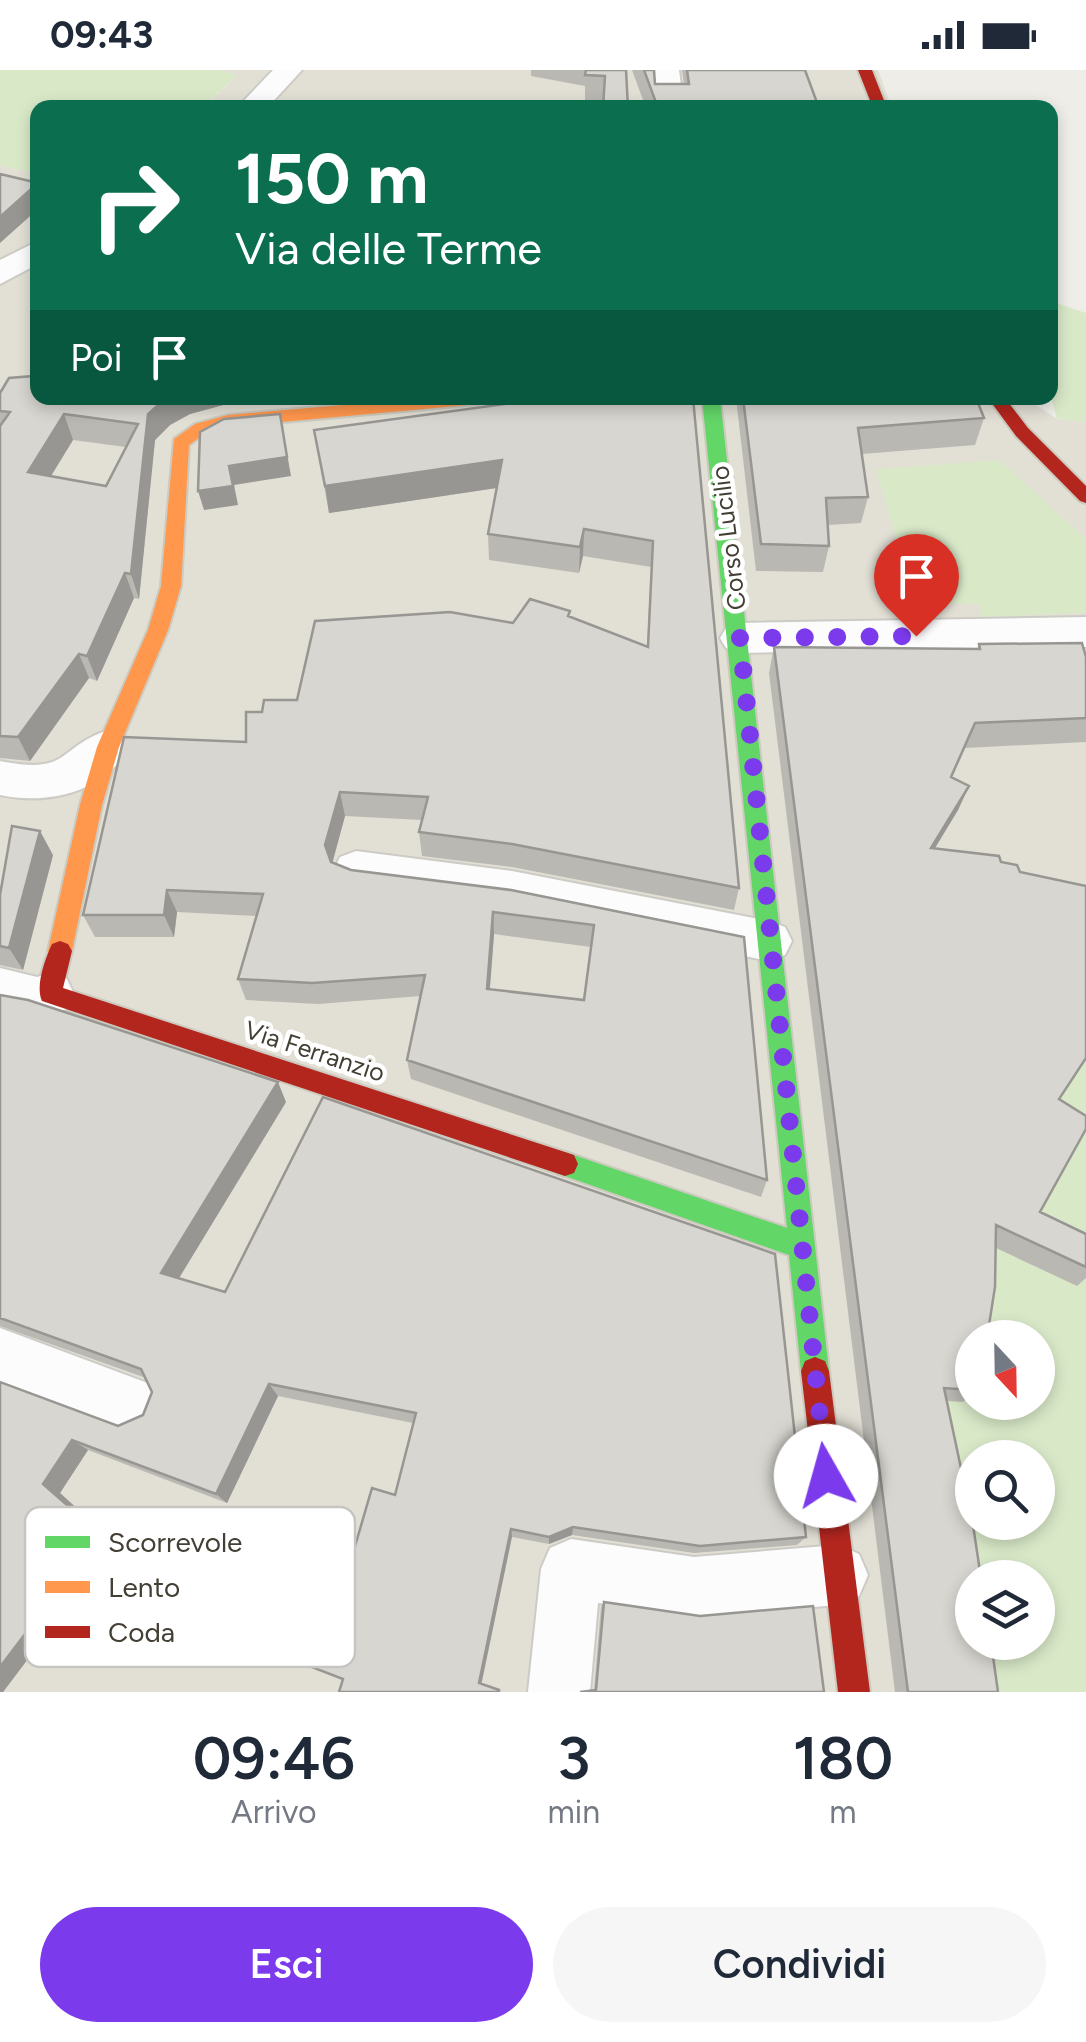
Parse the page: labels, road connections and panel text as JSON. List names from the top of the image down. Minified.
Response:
{"streets":{"street":["Corso Lucilio","Via Ferranzio"]},"crossings":[["Corso Lucilio","Via Ferranzio"]],"legend":["Scorrevole","Lento","Coda"],"north":"bottom","page":{"status":"09:43","turn":["150 m","Via delle Terme"],"then":"Poi","eta":["09:46","Arrivo","3","min","180","m"],"buttons":["Esci","Condividi"]}}
